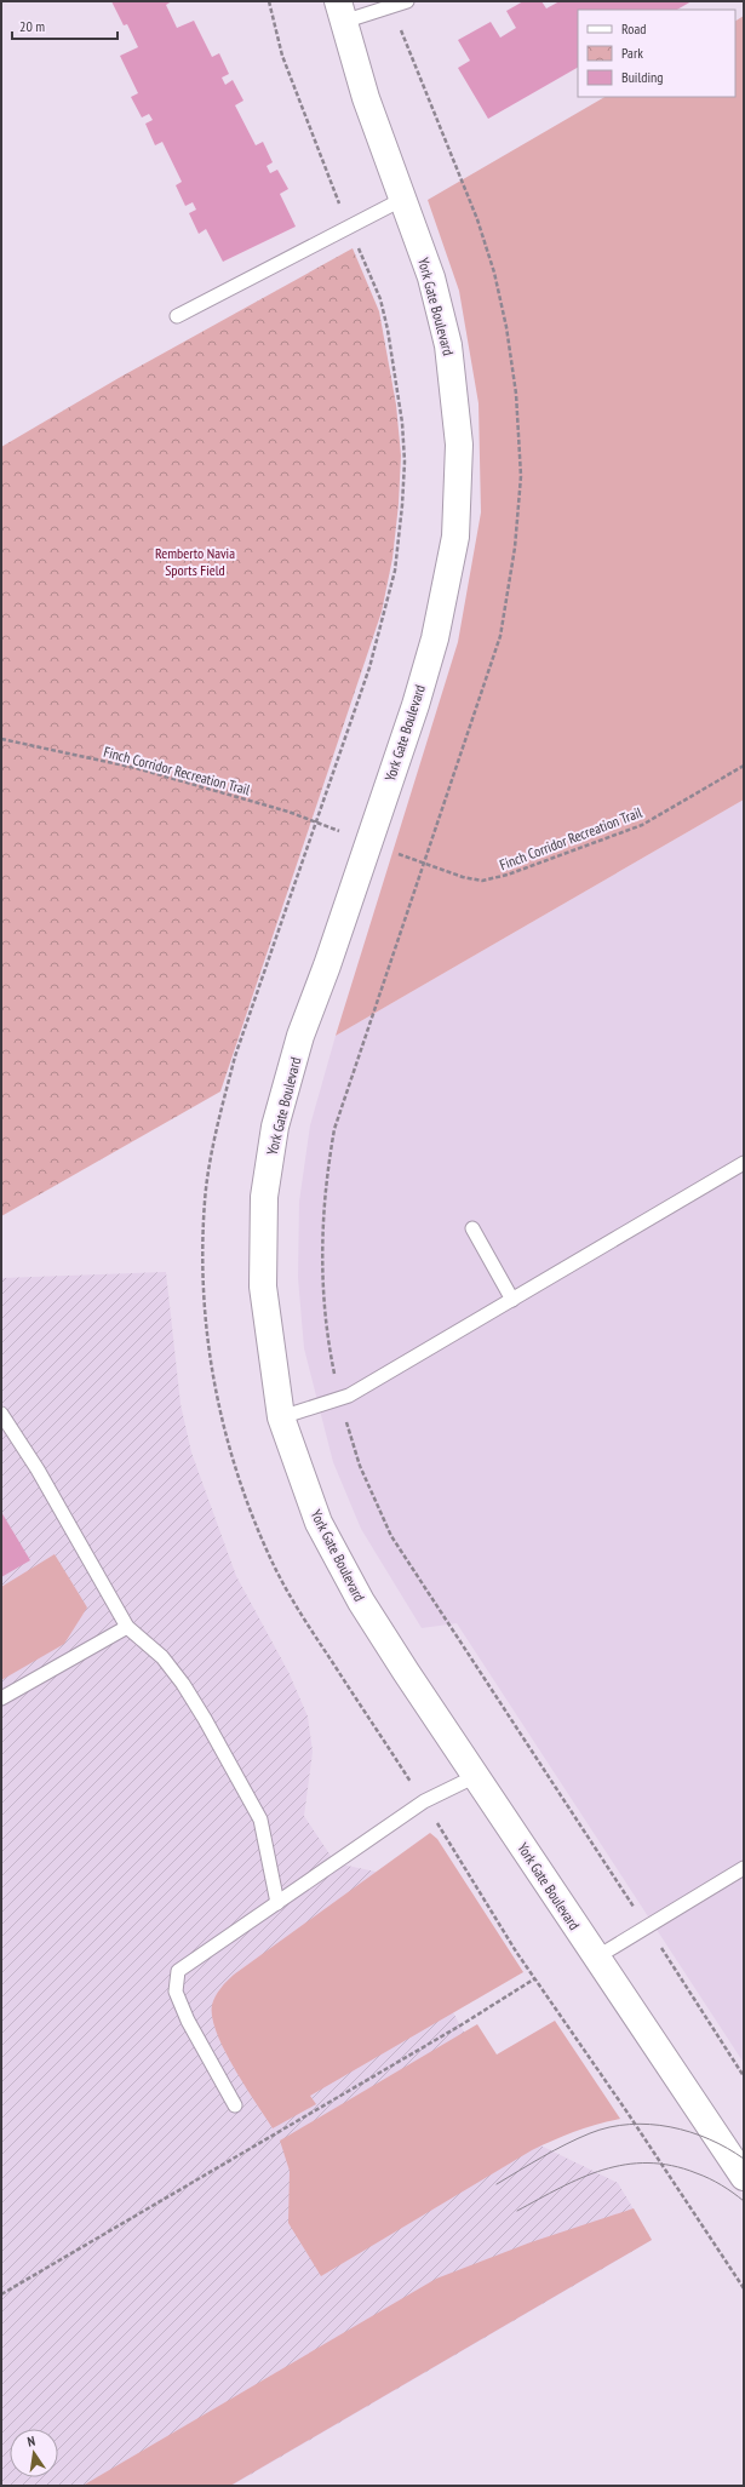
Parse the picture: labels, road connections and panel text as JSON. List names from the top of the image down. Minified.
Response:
{"streets":{"street":["York Gate Boulevard"],"path":["Finch Corridor Recreation Trail"]},"parks":["Remberto Navia Sports Field"],"legend":["Road","Park","Building"],"scale_bar":"20 m","north":"top"}
